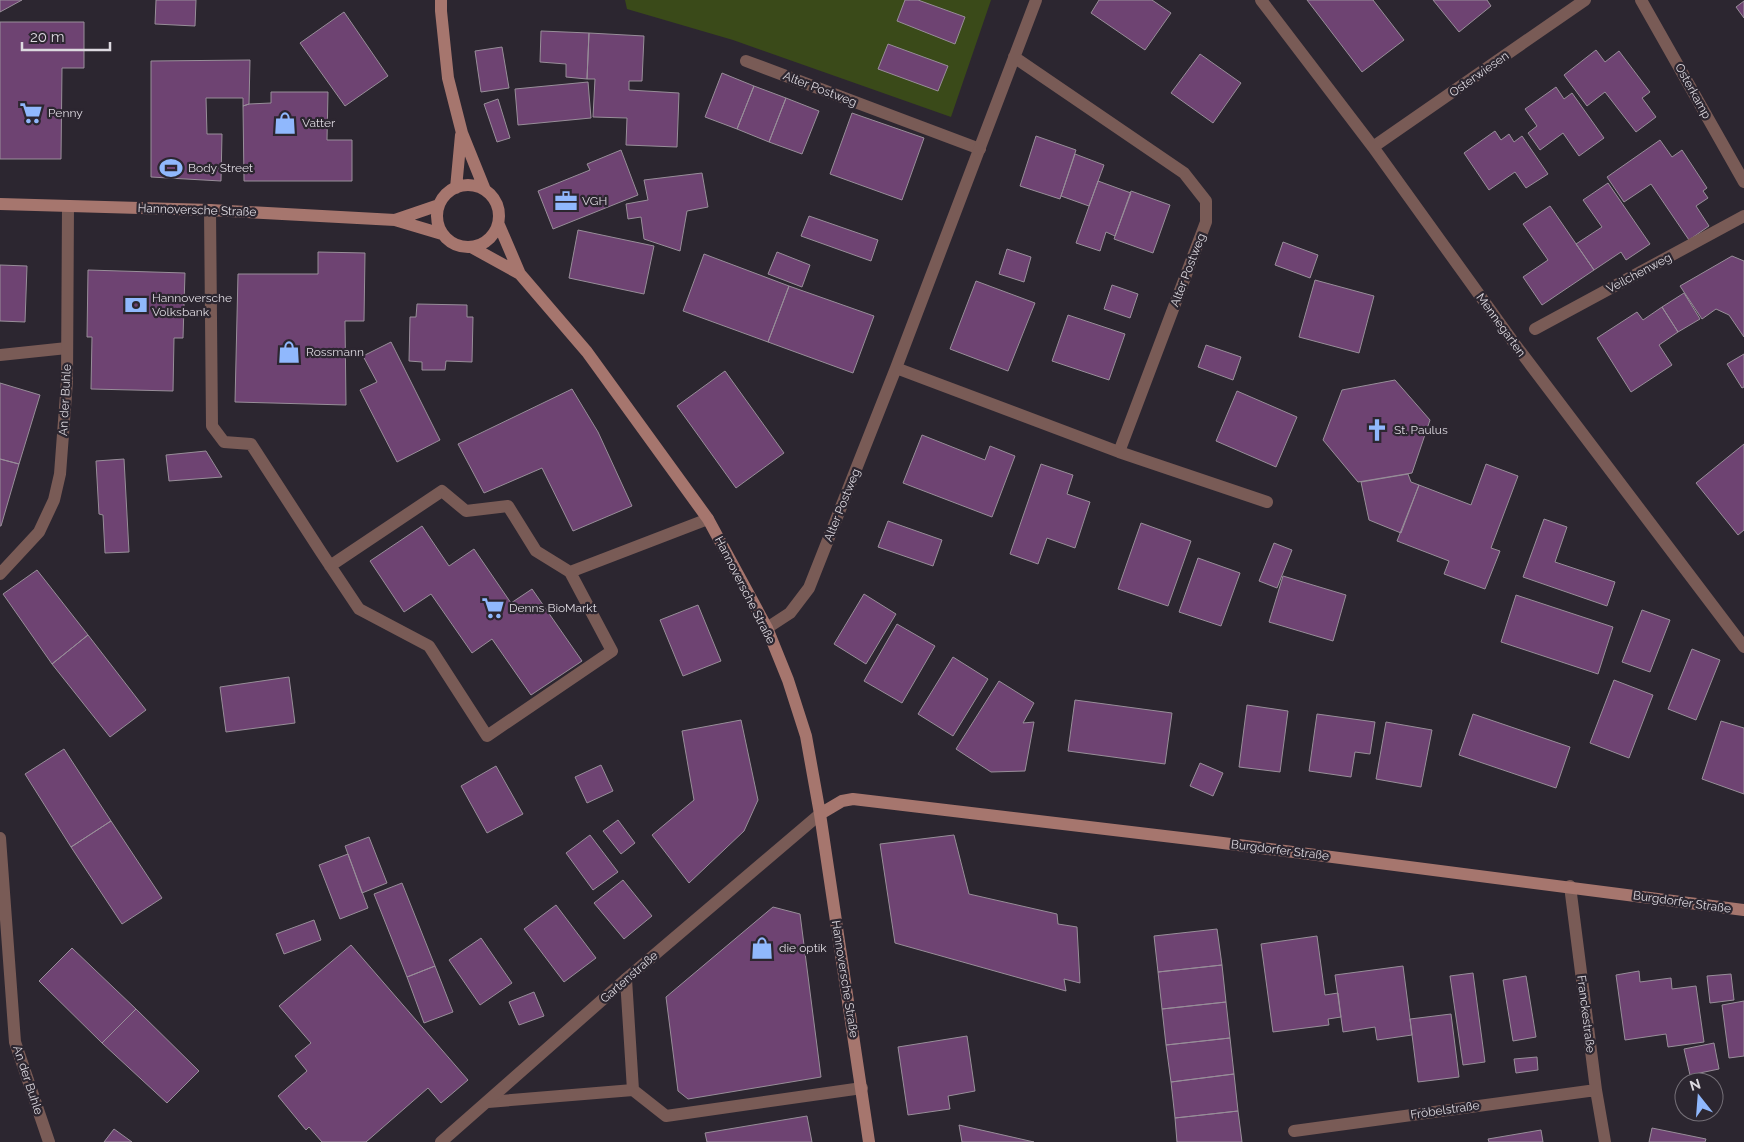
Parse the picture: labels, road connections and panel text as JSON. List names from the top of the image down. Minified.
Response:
{"streets":{"main road":["Hannoversche Straße","Burgdorfer Straße"],"street":["Osterwiesen","Alter Postweg","Osterkamp","Veilchenweg","Mennegarten","An der Buhle","Gartenstraße","Franckestraße","Fröbelstraße"]},"crossings":[["Osterwiesen","Mennegarten"],["Alter Postweg","Hannoversche Straße"],["Hannoversche Straße","An der Buhle"],["Hannoversche Straße","Burgdorfer Straße"],["Hannoversche Straße","Gartenstraße"],["Burgdorfer Straße","Gartenstraße"],["Burgdorfer Straße","Franckestraße"],["Franckestraße","Fröbelstraße"]],"places":{"supermarket":["Penny","Denns BioMarkt"],"shop":["Vatter","Rossmann","die optik"],"sports":["Body Street"],"office":["VGH"],"bank":["Hannoversche Volksbank"],"church":["St. Paulus"]},"scale_bar":"20 m","north":"top"}
